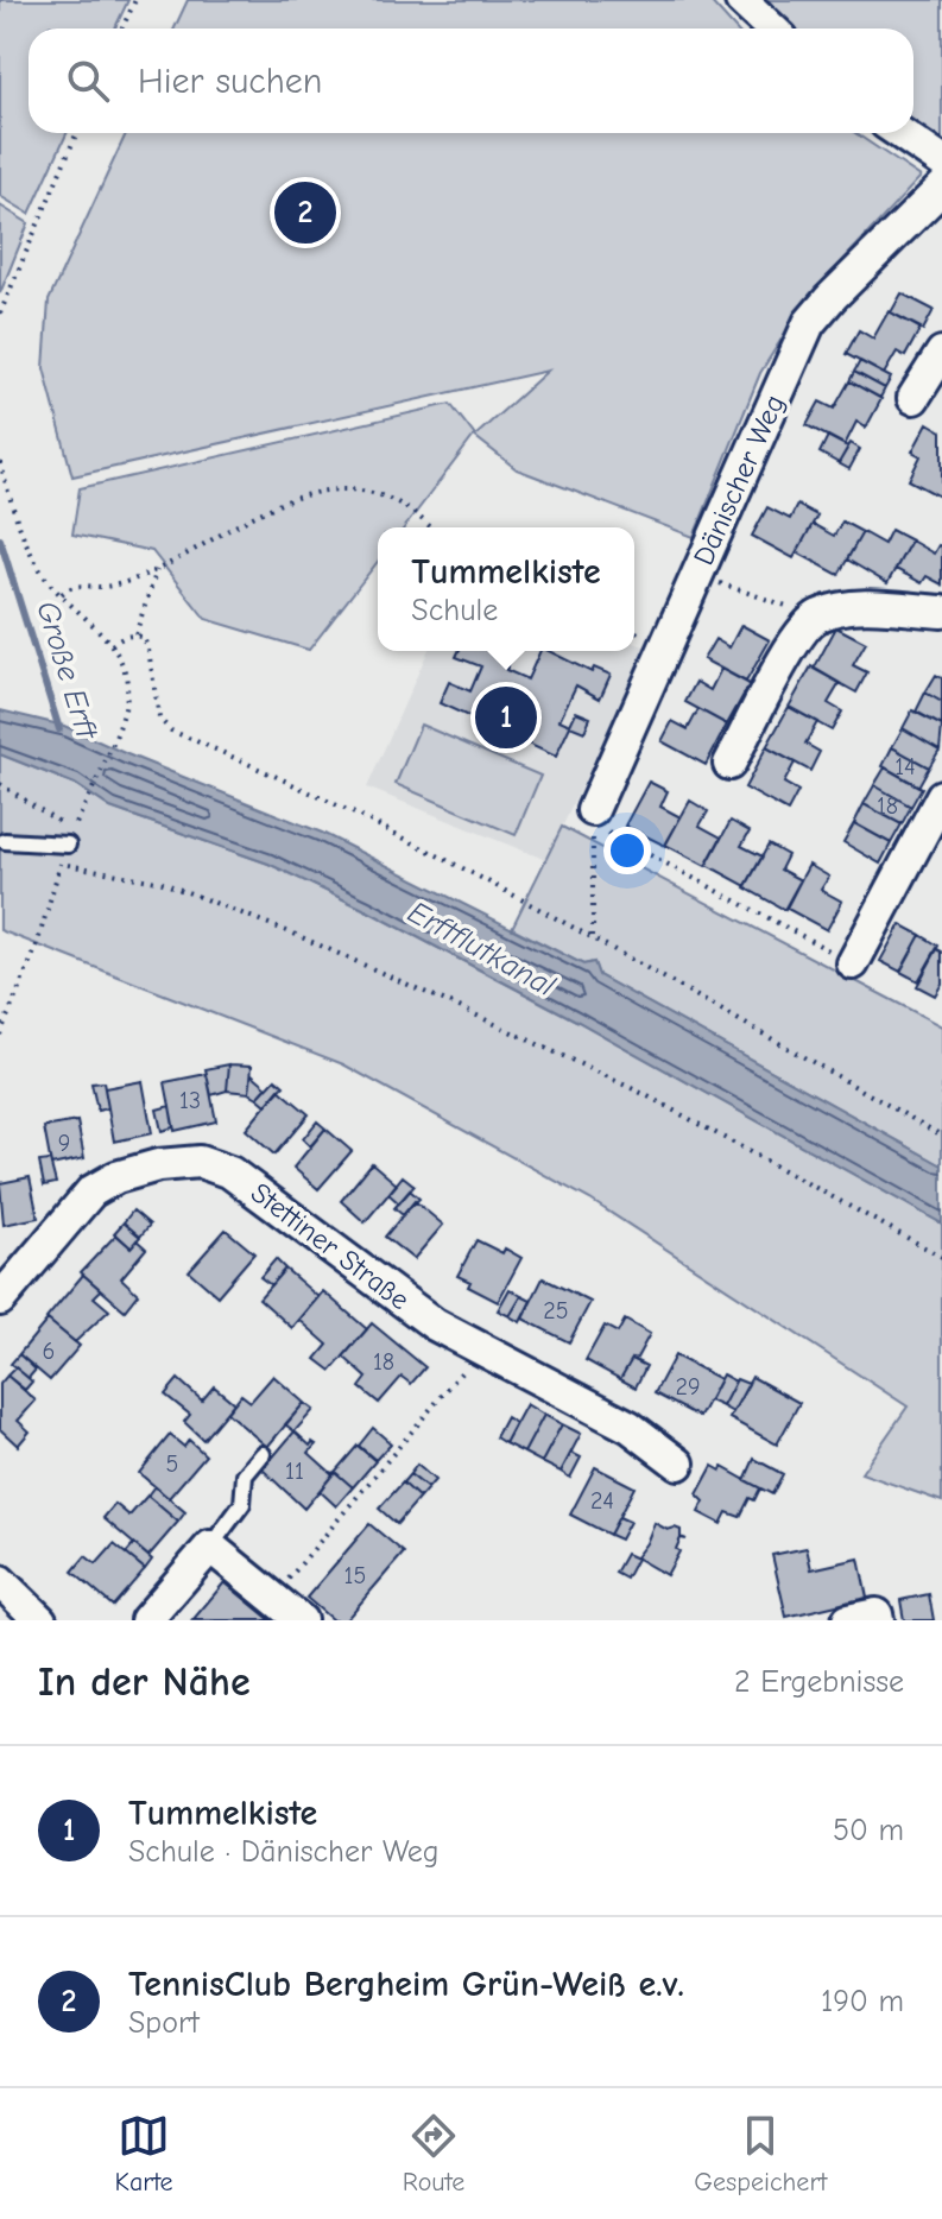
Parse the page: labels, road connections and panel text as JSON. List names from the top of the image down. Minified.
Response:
{"streets":{"street":["Dänischer Weg","Stettiner Straße"]},"water":["Große Erft","Erftflutkanal"],"house_numbers":["14","18","13","9","25","6","18","29","5","11","24","15"],"page":{"search":"Hier suchen","pins":["2","1"],"popup":["Tummelkiste","Schule"],"heading":["In der Nähe","2 Ergebnisse"],"list":[{"mark":"1","name":"Tummelkiste","note":"Schule · Dänischer Weg","value":"50 m"},{"mark":"2","name":"TennisClub Bergheim Grün-Weiß e.v.","note":"Sport","value":"190 m"}],"nav":["Karte","Route","Gespeichert"]}}
